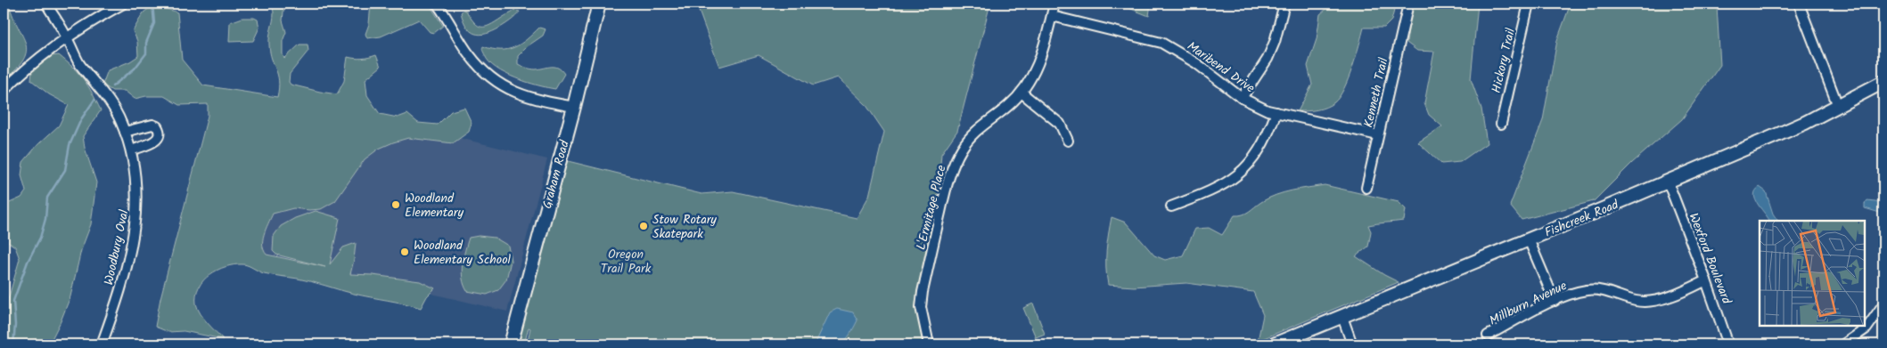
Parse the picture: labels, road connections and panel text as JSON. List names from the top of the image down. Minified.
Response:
{"streets":{"main road":["Graham Road","Fishcreek Road"],"street":["Hickory Trail","Maribend Drive","Kenneth Trail","L'Ermitage Place","Woodbury Oval","Wexford Boulevard","Millburn Avenue"]},"crossings":[["Maribend Drive","Kenneth Trail"],["Maribend Drive","L'Ermitage Place"],["Fishcreek Road","Wexford Boulevard"],["Wexford Boulevard","Millburn Avenue"]],"parks":["Oregon Trail Park"],"places":["Woodland Elementary","Stow Rotary Skatepark","Woodland Elementary School"]}
